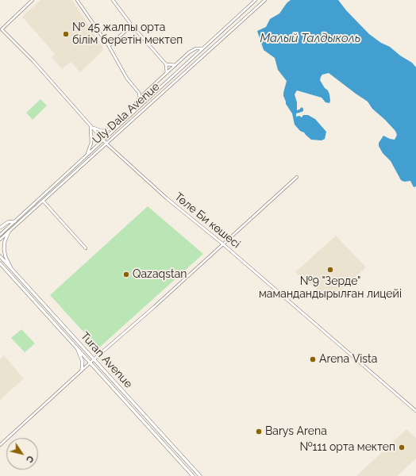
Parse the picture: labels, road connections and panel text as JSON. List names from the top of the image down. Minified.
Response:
{"streets":{"main road":["Turan Avenue"],"street":["Uly Dala Avenue","Төле Би көшесі"]},"crossings":[["Uly Dala Avenue","Төле Би көшесі"]],"water":["Малый Талдыколь"],"places":["№ 45 жалпы орта білім беретін мектеп","№9 \"Зерде\" мамандандырылған лицейі","Qazaqstan","Arena Vista","Barys Arena","№111 орта мектеп"],"north":"bottom right"}
